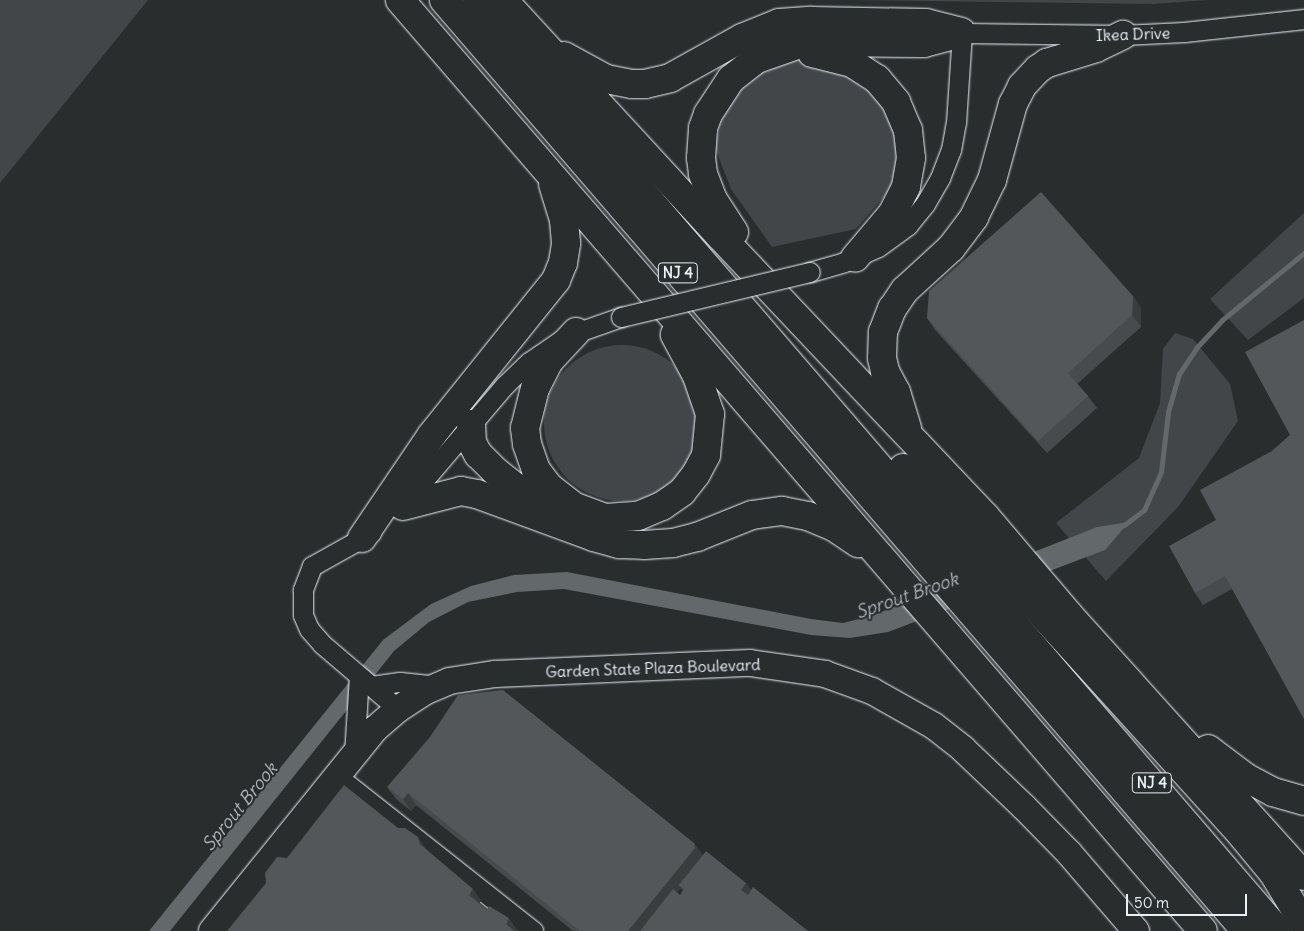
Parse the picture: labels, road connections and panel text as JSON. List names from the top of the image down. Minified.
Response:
{"streets":{"highway":["NJ 4"],"street":["Ikea Drive","Garden State Plaza Boulevard"]},"water":["Sprout Brook"],"scale_bar":"50 m"}
